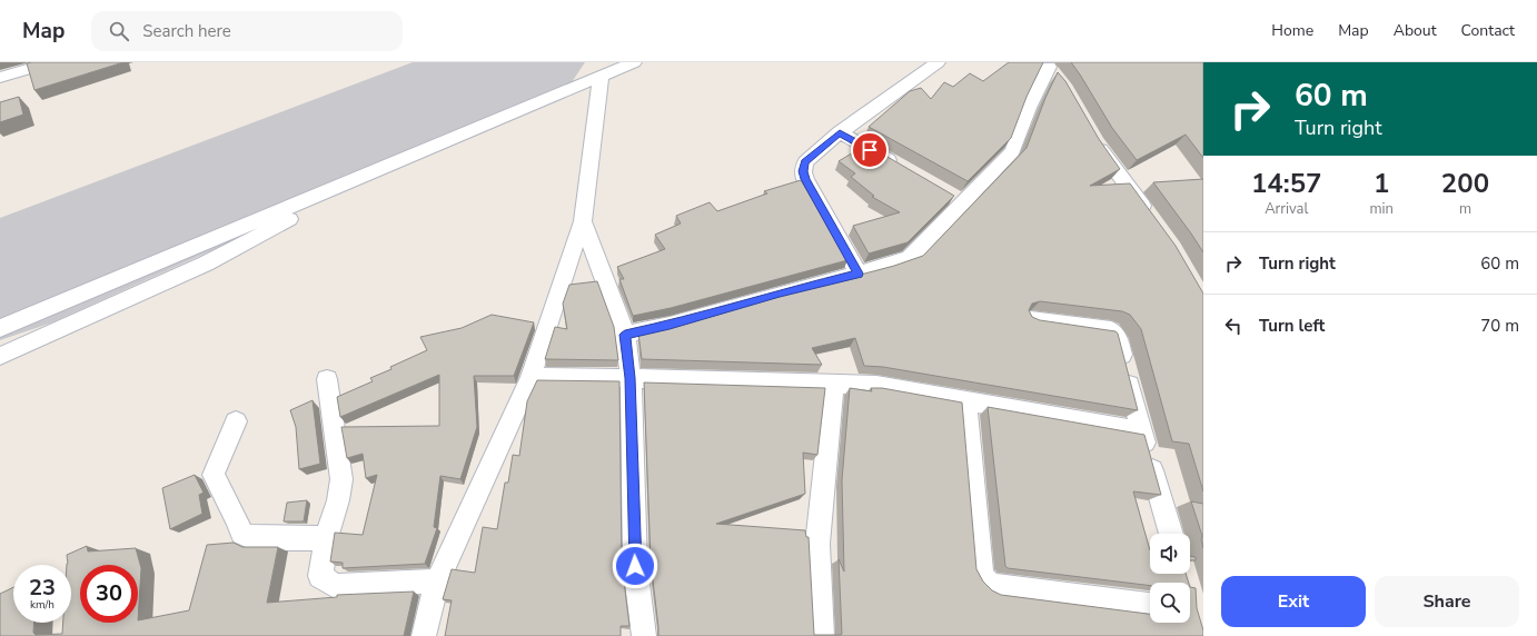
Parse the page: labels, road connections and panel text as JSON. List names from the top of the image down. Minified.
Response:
{"page":{"header":"Map","search":"Search here","nav":["Home","Map","About","Contact"],"turn":["60 m","Turn right"],"eta":["14:57","Arrival","1","min","200","m"],"list":[{"name":"Turn right","value":"60 m"},{"name":"Turn left","value":"70 m"}],"speed":"23 km/h","limit":"30","buttons":["Exit","Share"]}}
